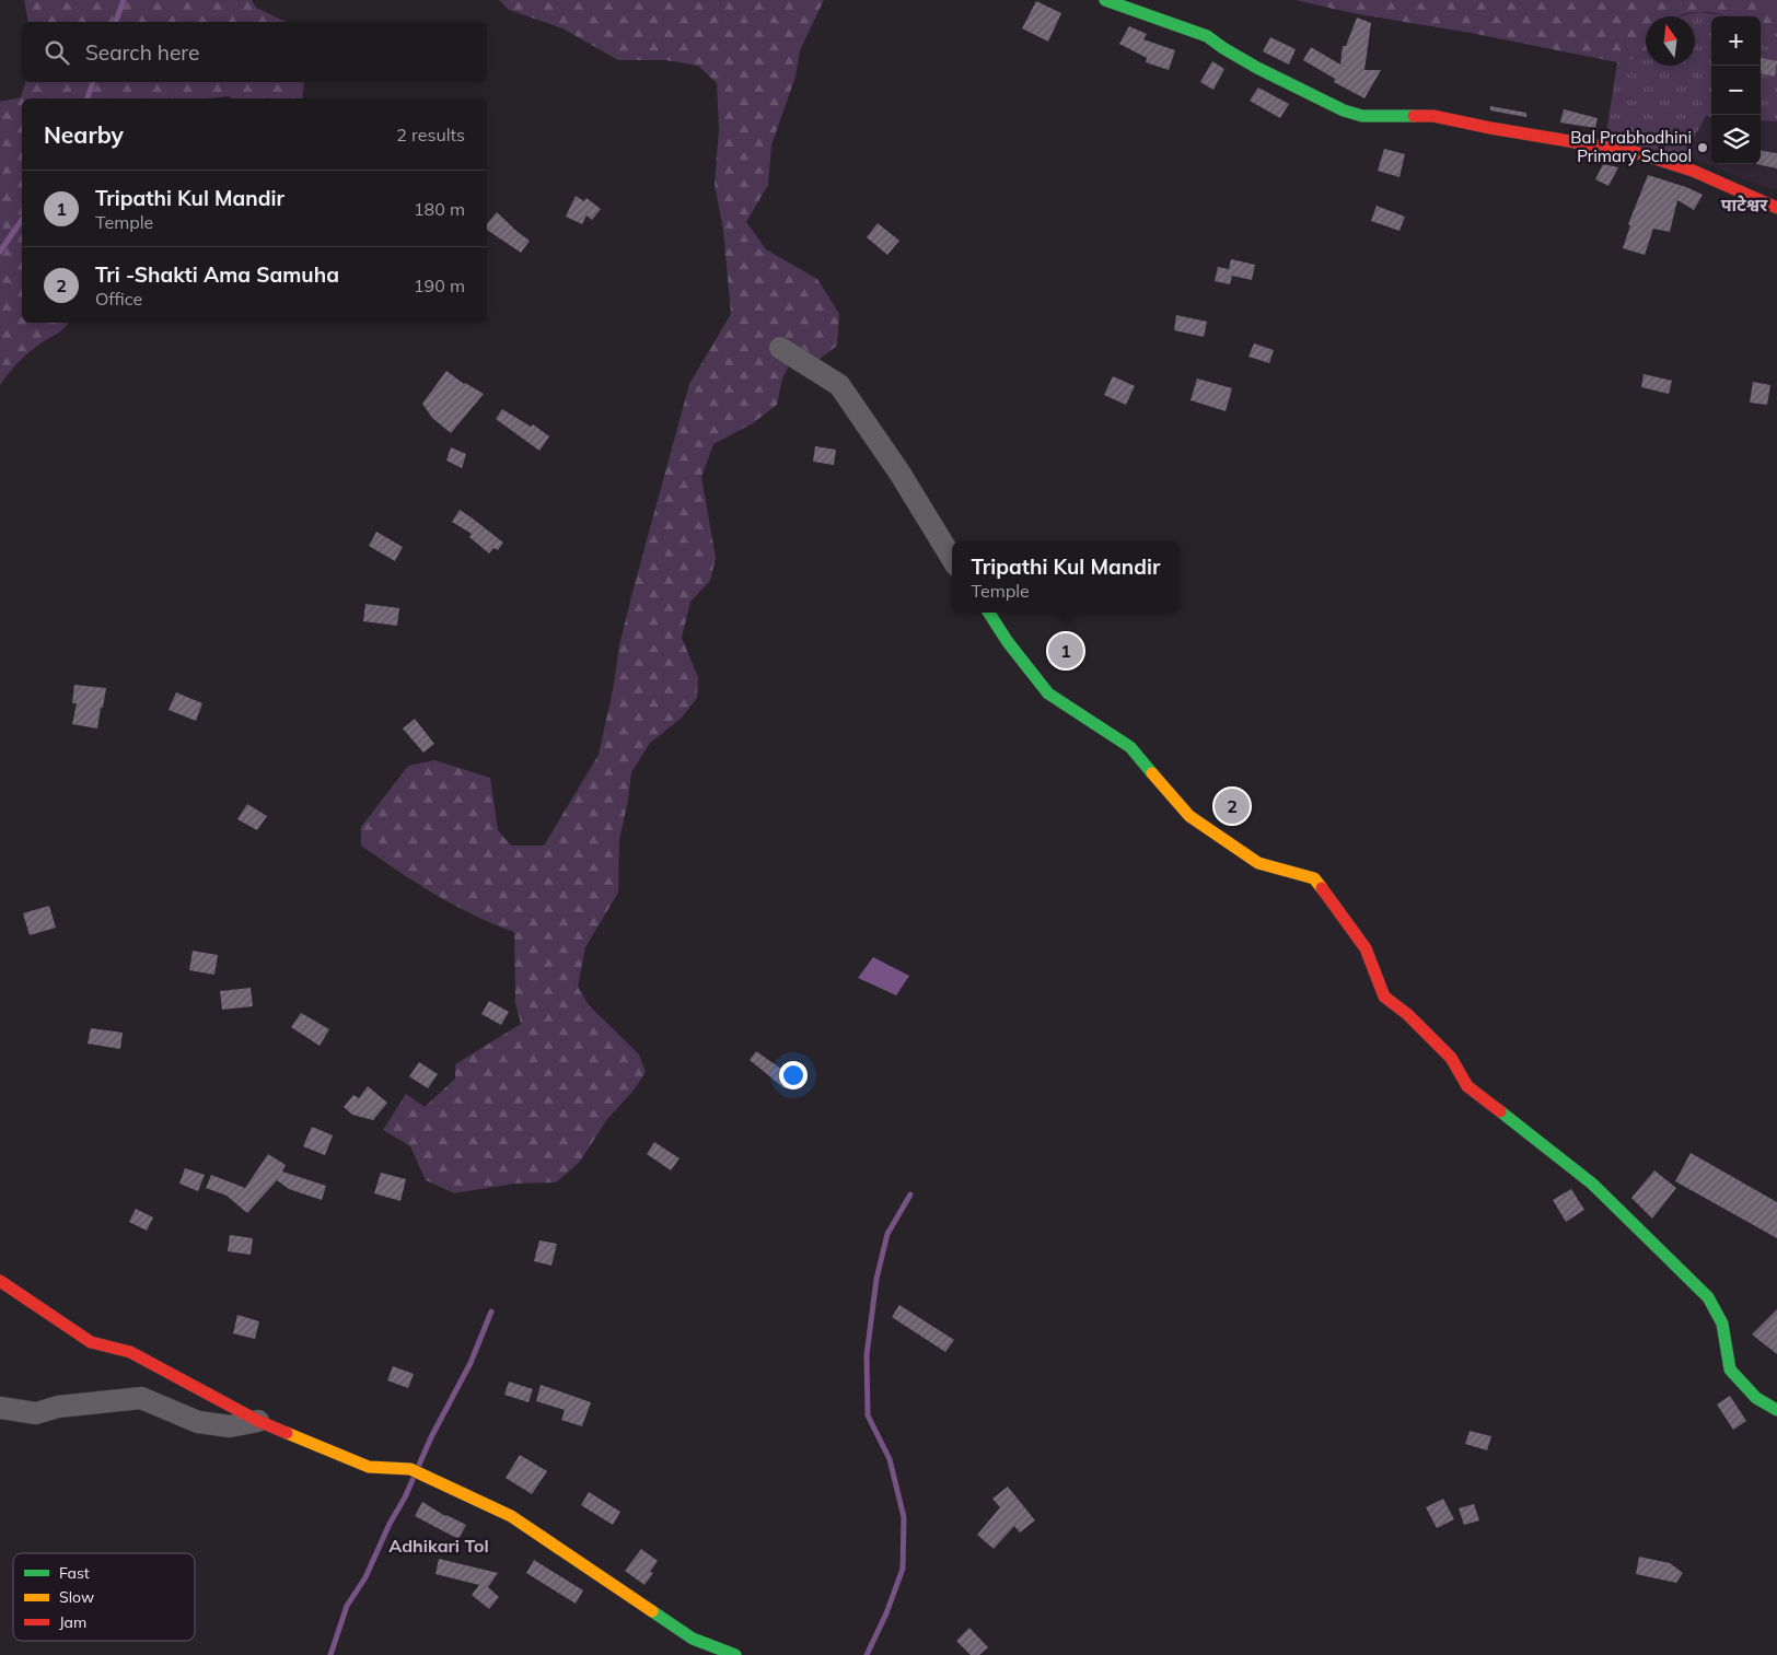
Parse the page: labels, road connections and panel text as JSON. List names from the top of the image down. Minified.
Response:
{"districts":["पाटेश्वर","Adhikari Tol"],"places":["Bal Prabhodhini Primary School"],"legend":["Fast","Slow","Jam"],"north":"top","page":{"map_buttons":["+","−"],"search":"Search here","heading":["Nearby","2 results"],"list":[{"mark":"1","name":"Tripathi Kul Mandir","note":"Temple","value":"180 m"},{"mark":"2","name":"Tri -Shakti Ama Samuha","note":"Office","value":"190 m"}],"popup":["Tripathi Kul Mandir","Temple"],"pins":["1","2"]}}
